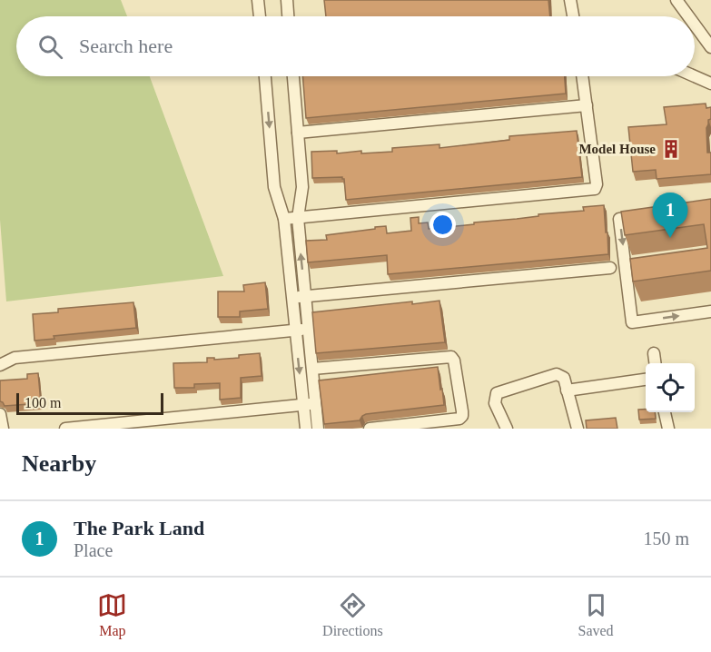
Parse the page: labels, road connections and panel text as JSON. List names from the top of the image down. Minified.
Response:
{"places":{"building":["Model House"]},"scale_bar":"100 m","page":{"search":"Search here","pins":"1","scale":"100 m","heading":"Nearby","list":[{"mark":"1","name":"The Park Land","note":"Place","value":"150 m"}],"nav":["Map","Directions","Saved"]}}
